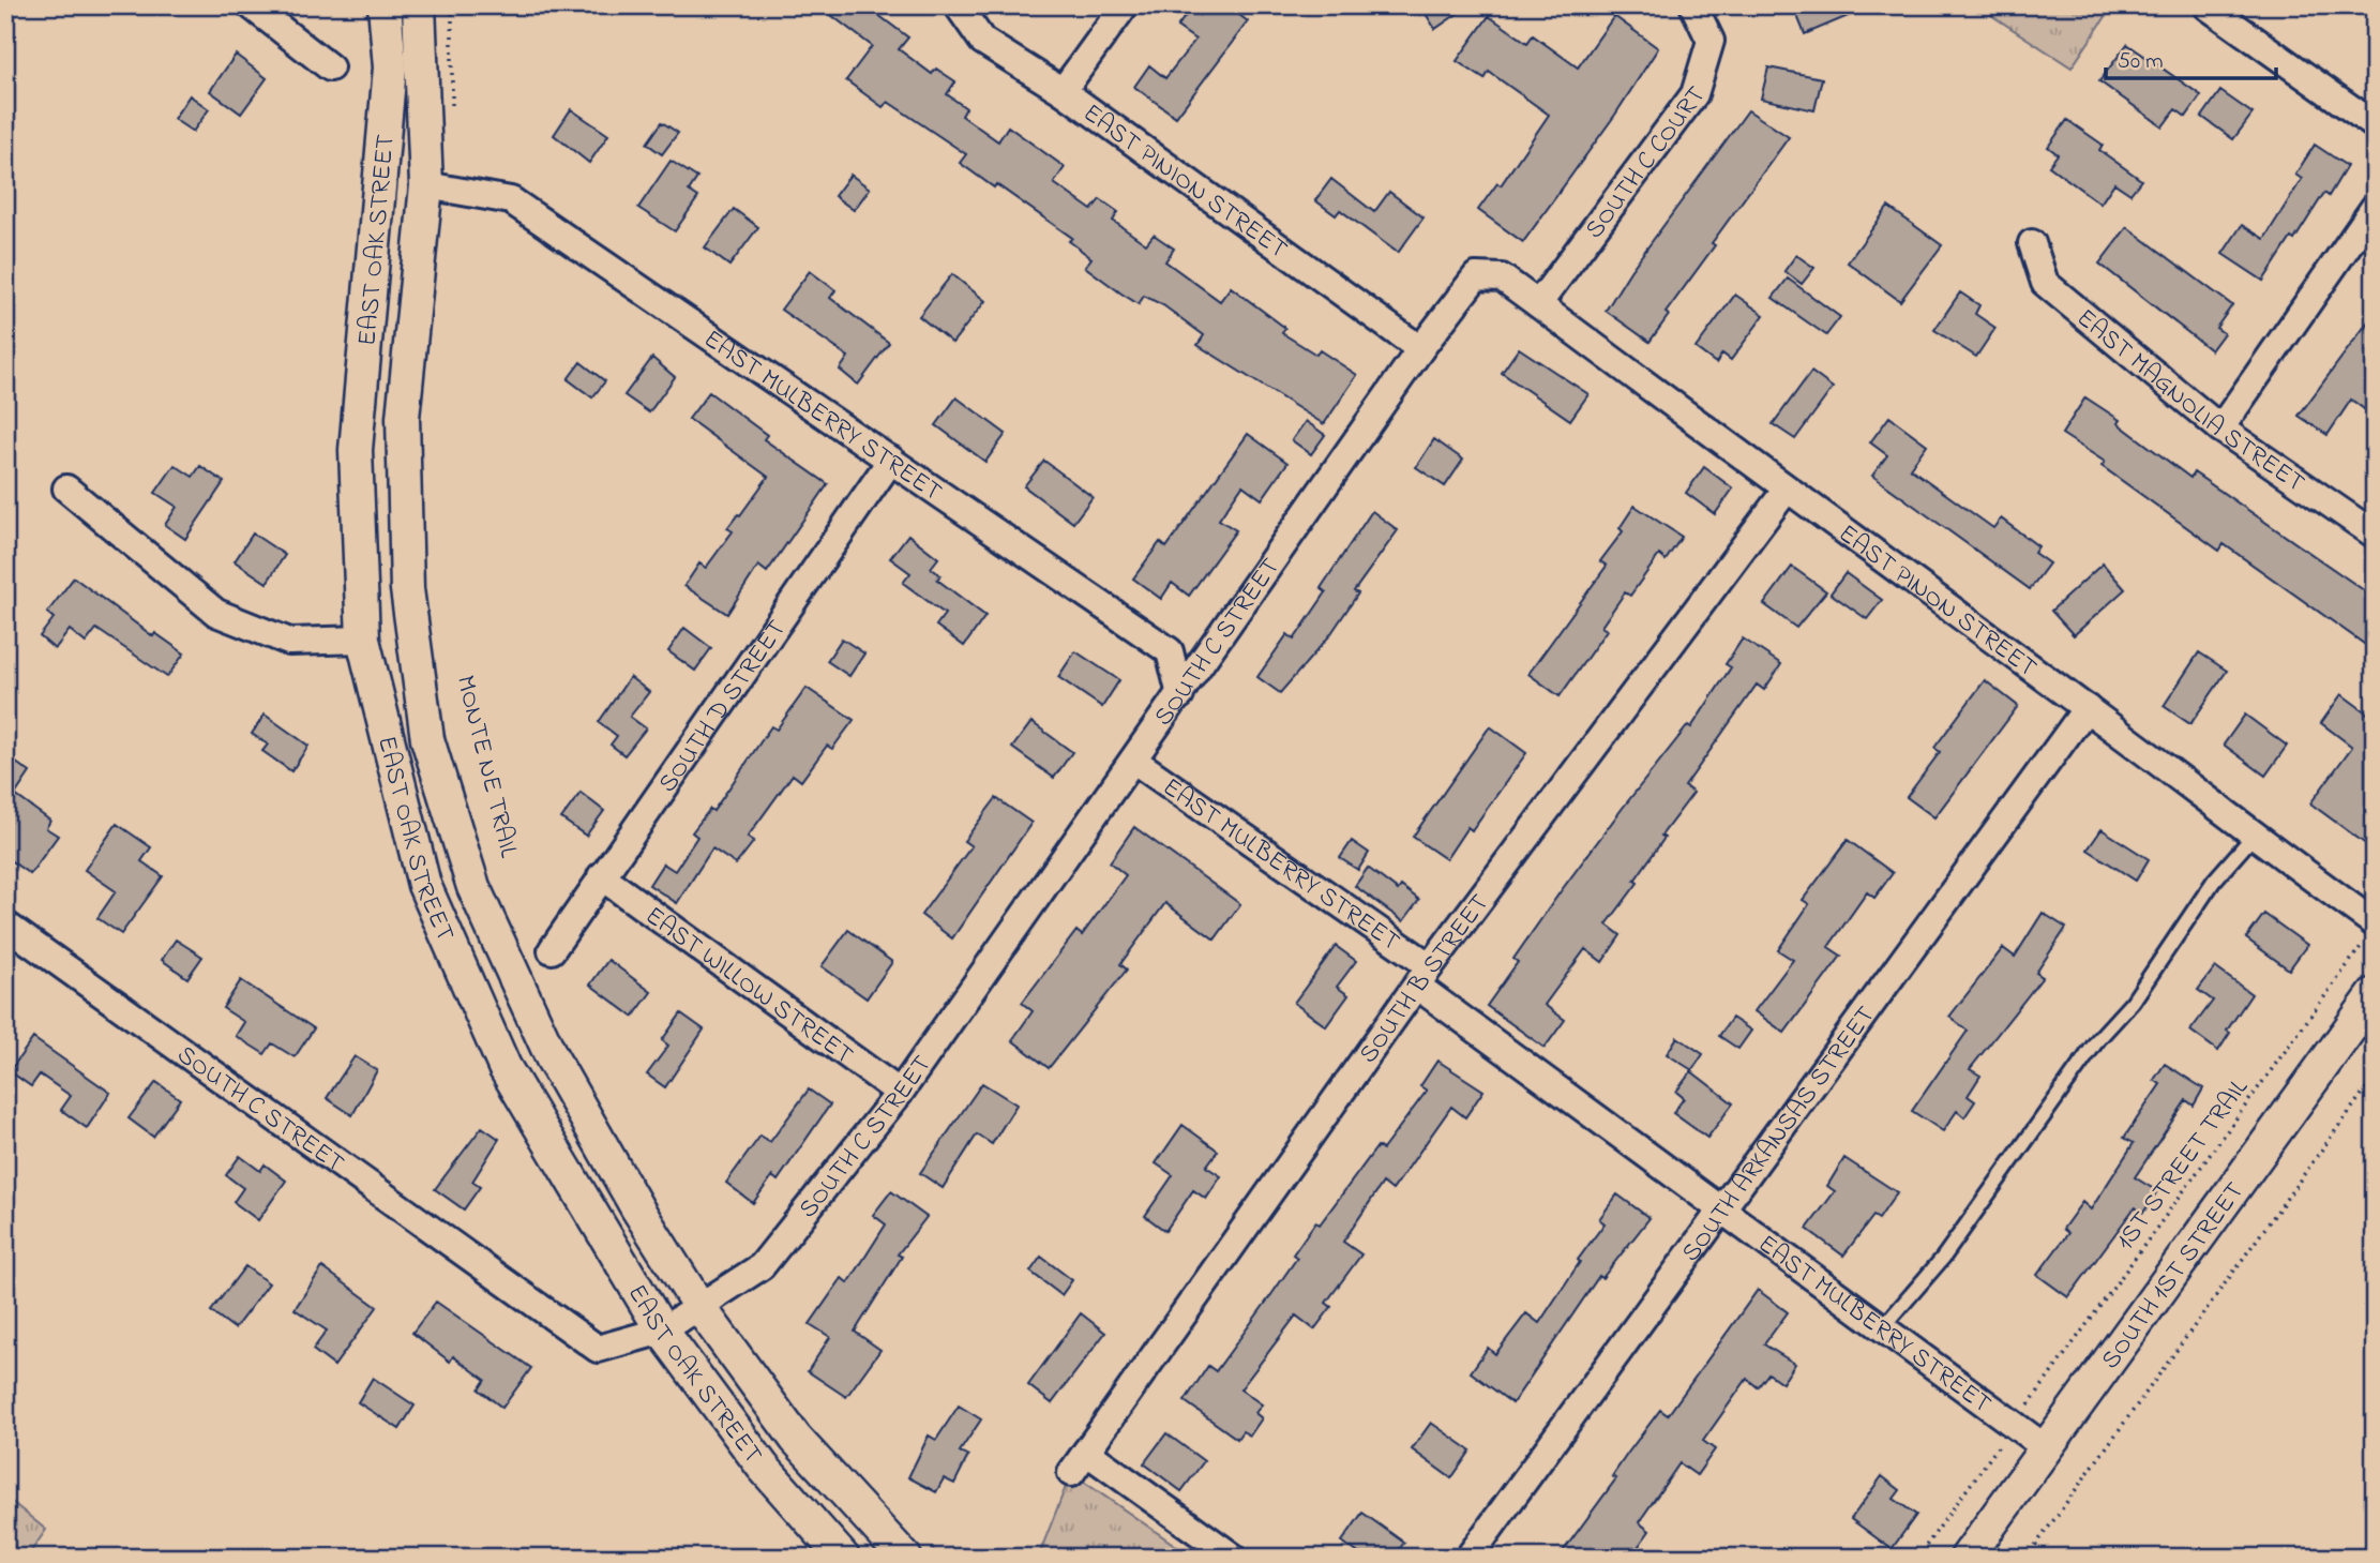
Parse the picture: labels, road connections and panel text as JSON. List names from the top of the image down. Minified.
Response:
{"streets":{"street":["SOUTH C COURT","EAST PINION STREET","EAST OAK STREET","EAST MAGNOLIA STREET","EAST MULBERRY STREET","EAST PINON STREET","SOUTH C STREET","SOUTH D STREET","SOUTH B STREET","EAST WILLOW STREET","SOUTH ARKANSAS STREET","SOUTH 1ST STREET"],"path":["1ST STREET TRAIL"]},"crossings":[["SOUTH C COURT","EAST PINON STREET"],["EAST PINION STREET","SOUTH C STREET"],["EAST OAK STREET","EAST MULBERRY STREET"],["EAST OAK STREET","SOUTH C STREET"],["EAST MULBERRY STREET","SOUTH C STREET"],["EAST MULBERRY STREET","SOUTH D STREET"],["EAST MULBERRY STREET","SOUTH B STREET"],["EAST MULBERRY STREET","SOUTH ARKANSAS STREET"],["EAST MULBERRY STREET","SOUTH 1ST STREET"],["EAST PINON STREET","SOUTH C STREET"],["EAST PINON STREET","SOUTH B STREET"],["EAST PINON STREET","SOUTH ARKANSAS STREET"],["EAST PINON STREET","1ST STREET TRAIL"],["SOUTH C STREET","EAST WILLOW STREET"],["SOUTH D STREET","EAST WILLOW STREET"]],"scale_bar":"50 m"}
